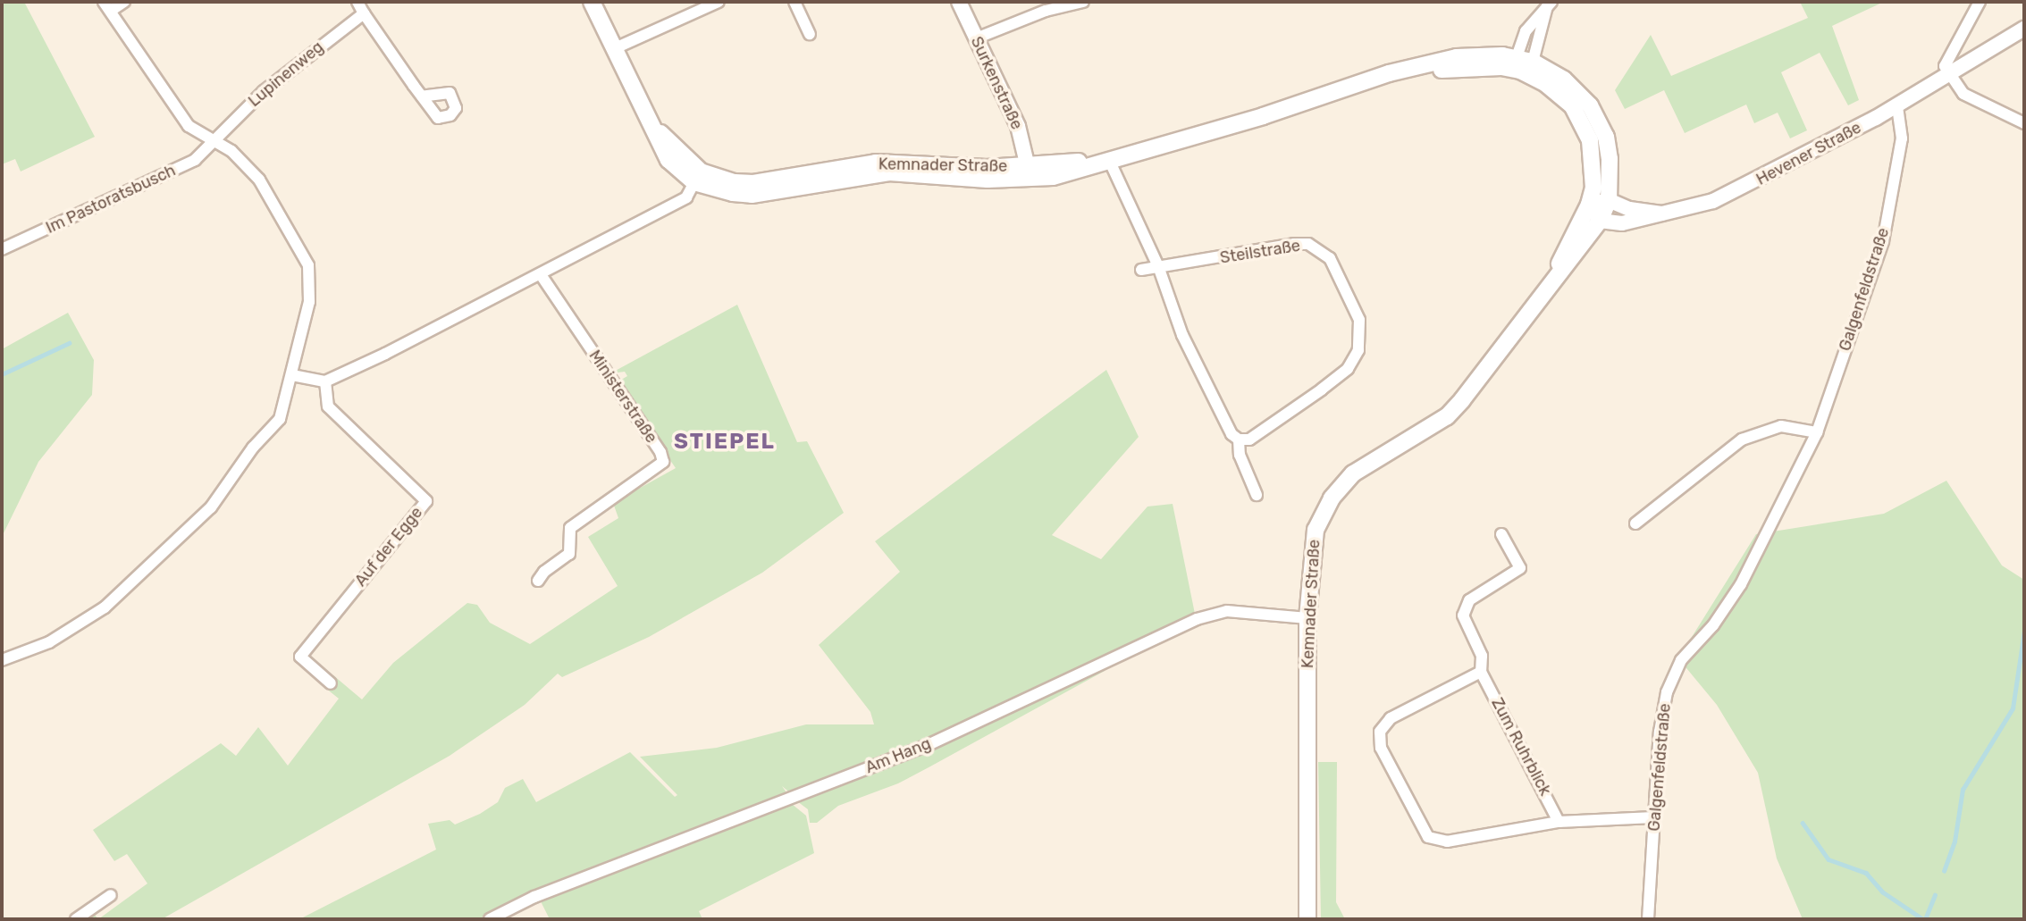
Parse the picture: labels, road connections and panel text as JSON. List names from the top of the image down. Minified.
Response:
{"streets":{"main road":["Kemnader Straße"],"street":["Lupinenweg","Surkenstraße","Hevener Straße","Im Pastoratsbusch","Steilstraße","Galgenfeldstraße","Ministerstraße","Auf der Egge","Zum Ruhrblick","Am Hang"]},"crossings":[["Lupinenweg","Im Pastoratsbusch"],["Surkenstraße","Kemnader Straße"],["Hevener Straße","Kemnader Straße"],["Hevener Straße","Galgenfeldstraße"],["Kemnader Straße","Am Hang"]],"districts":["STIEPEL"]}
